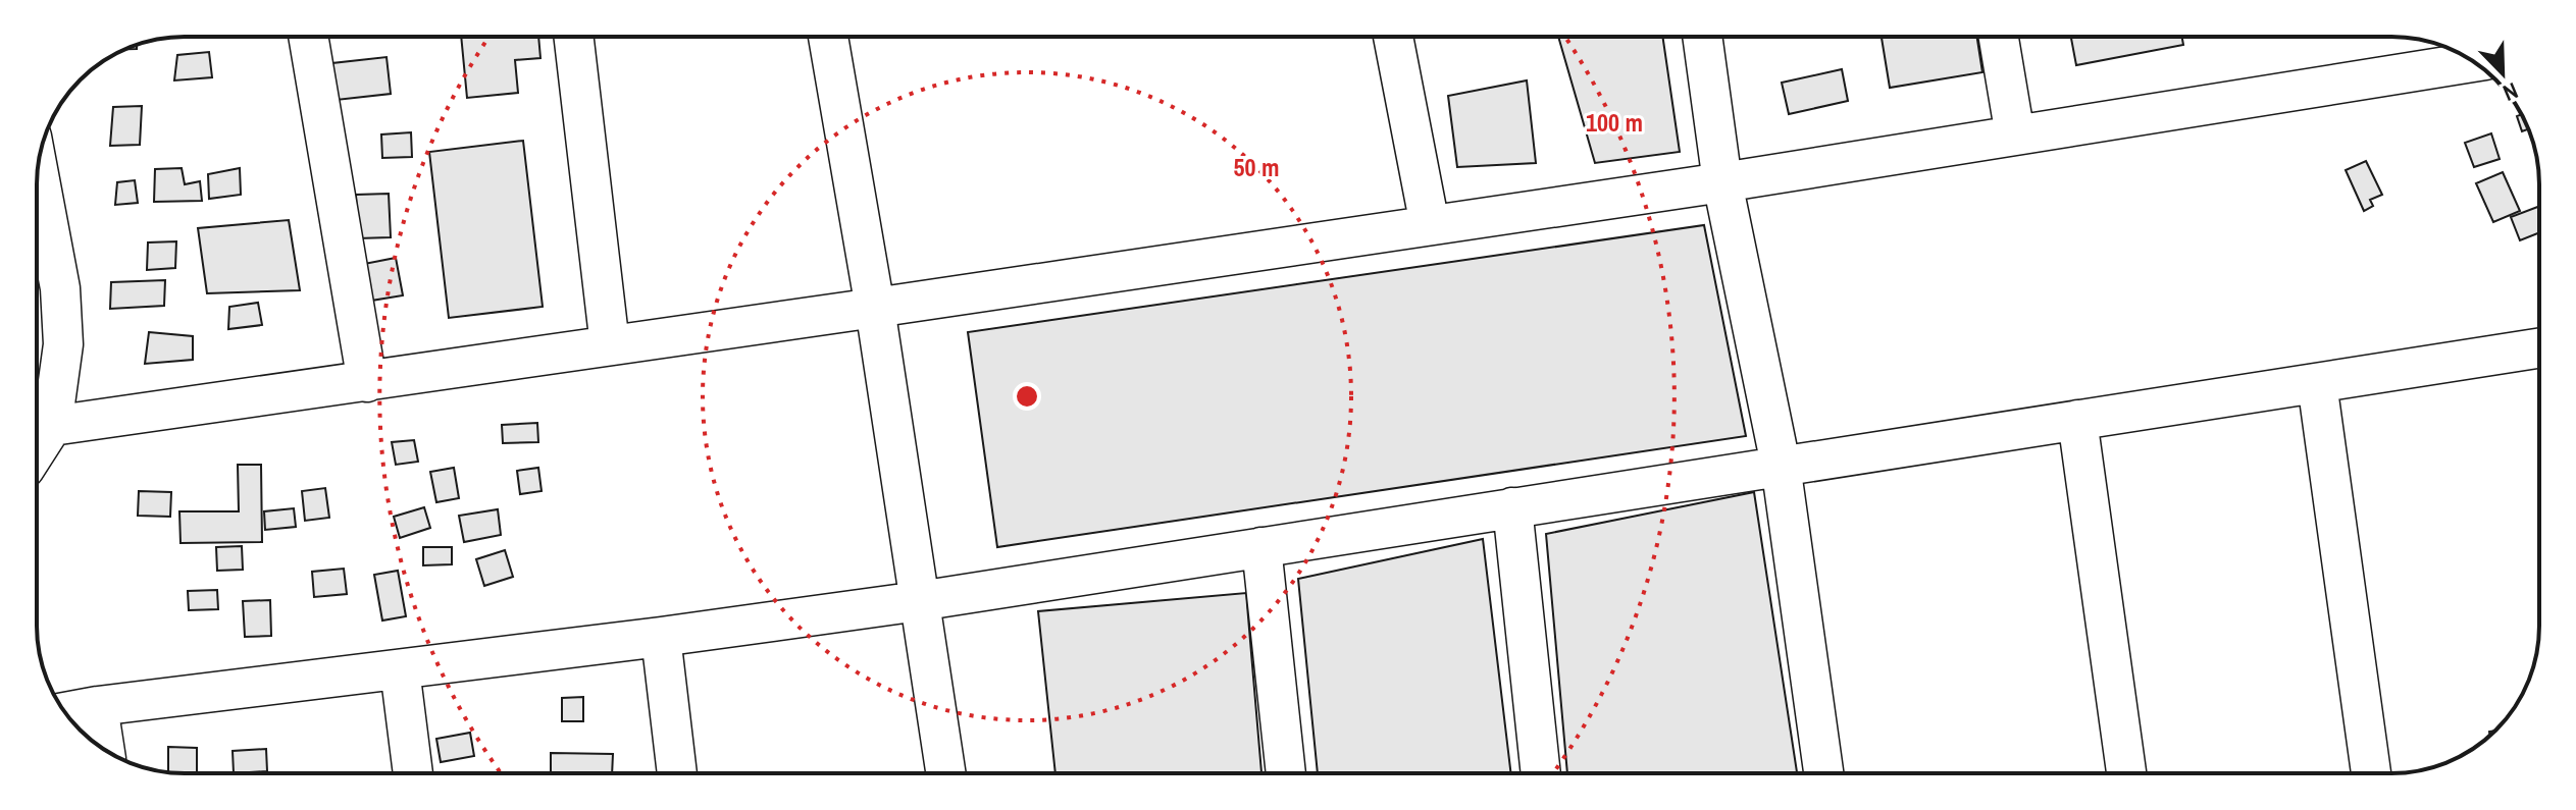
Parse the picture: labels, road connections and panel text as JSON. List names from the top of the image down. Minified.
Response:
{"north":"bottom right","rings":["100 m","50 m"]}
